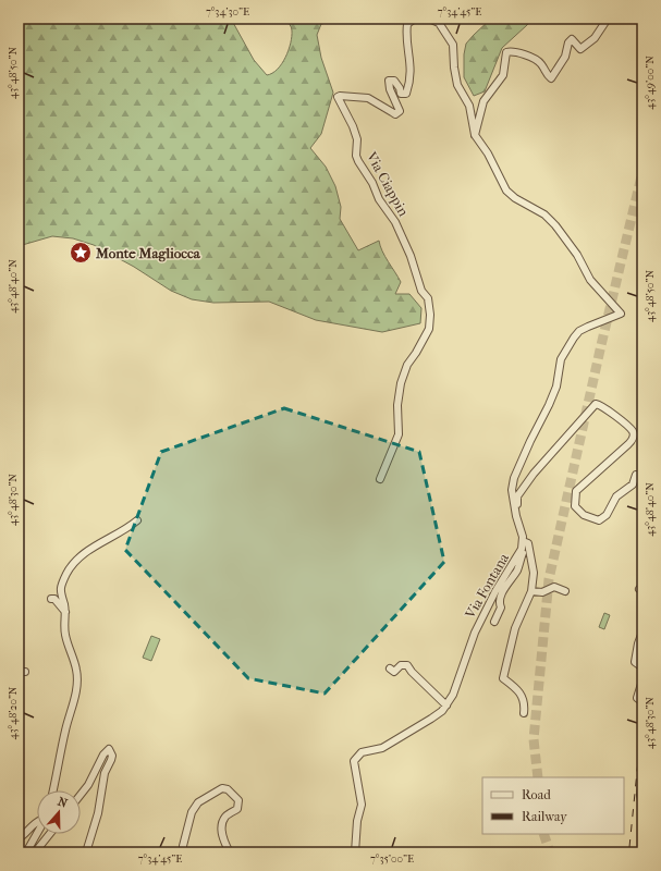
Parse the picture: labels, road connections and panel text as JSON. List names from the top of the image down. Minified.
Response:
{"streets":{"street":["Via Ciappin","Via Fontana"]},"places":{"place":["Monte Magliocca"]},"legend":["Road","Railway"],"north":"top","coordinates":["7°34'30\"E","7°34'45\"E","43°48'50\"N","43°49'00\"N","43°48'40\"N","43°48'30\"N","43°48'20\"N","7°35'00\"E"]}
